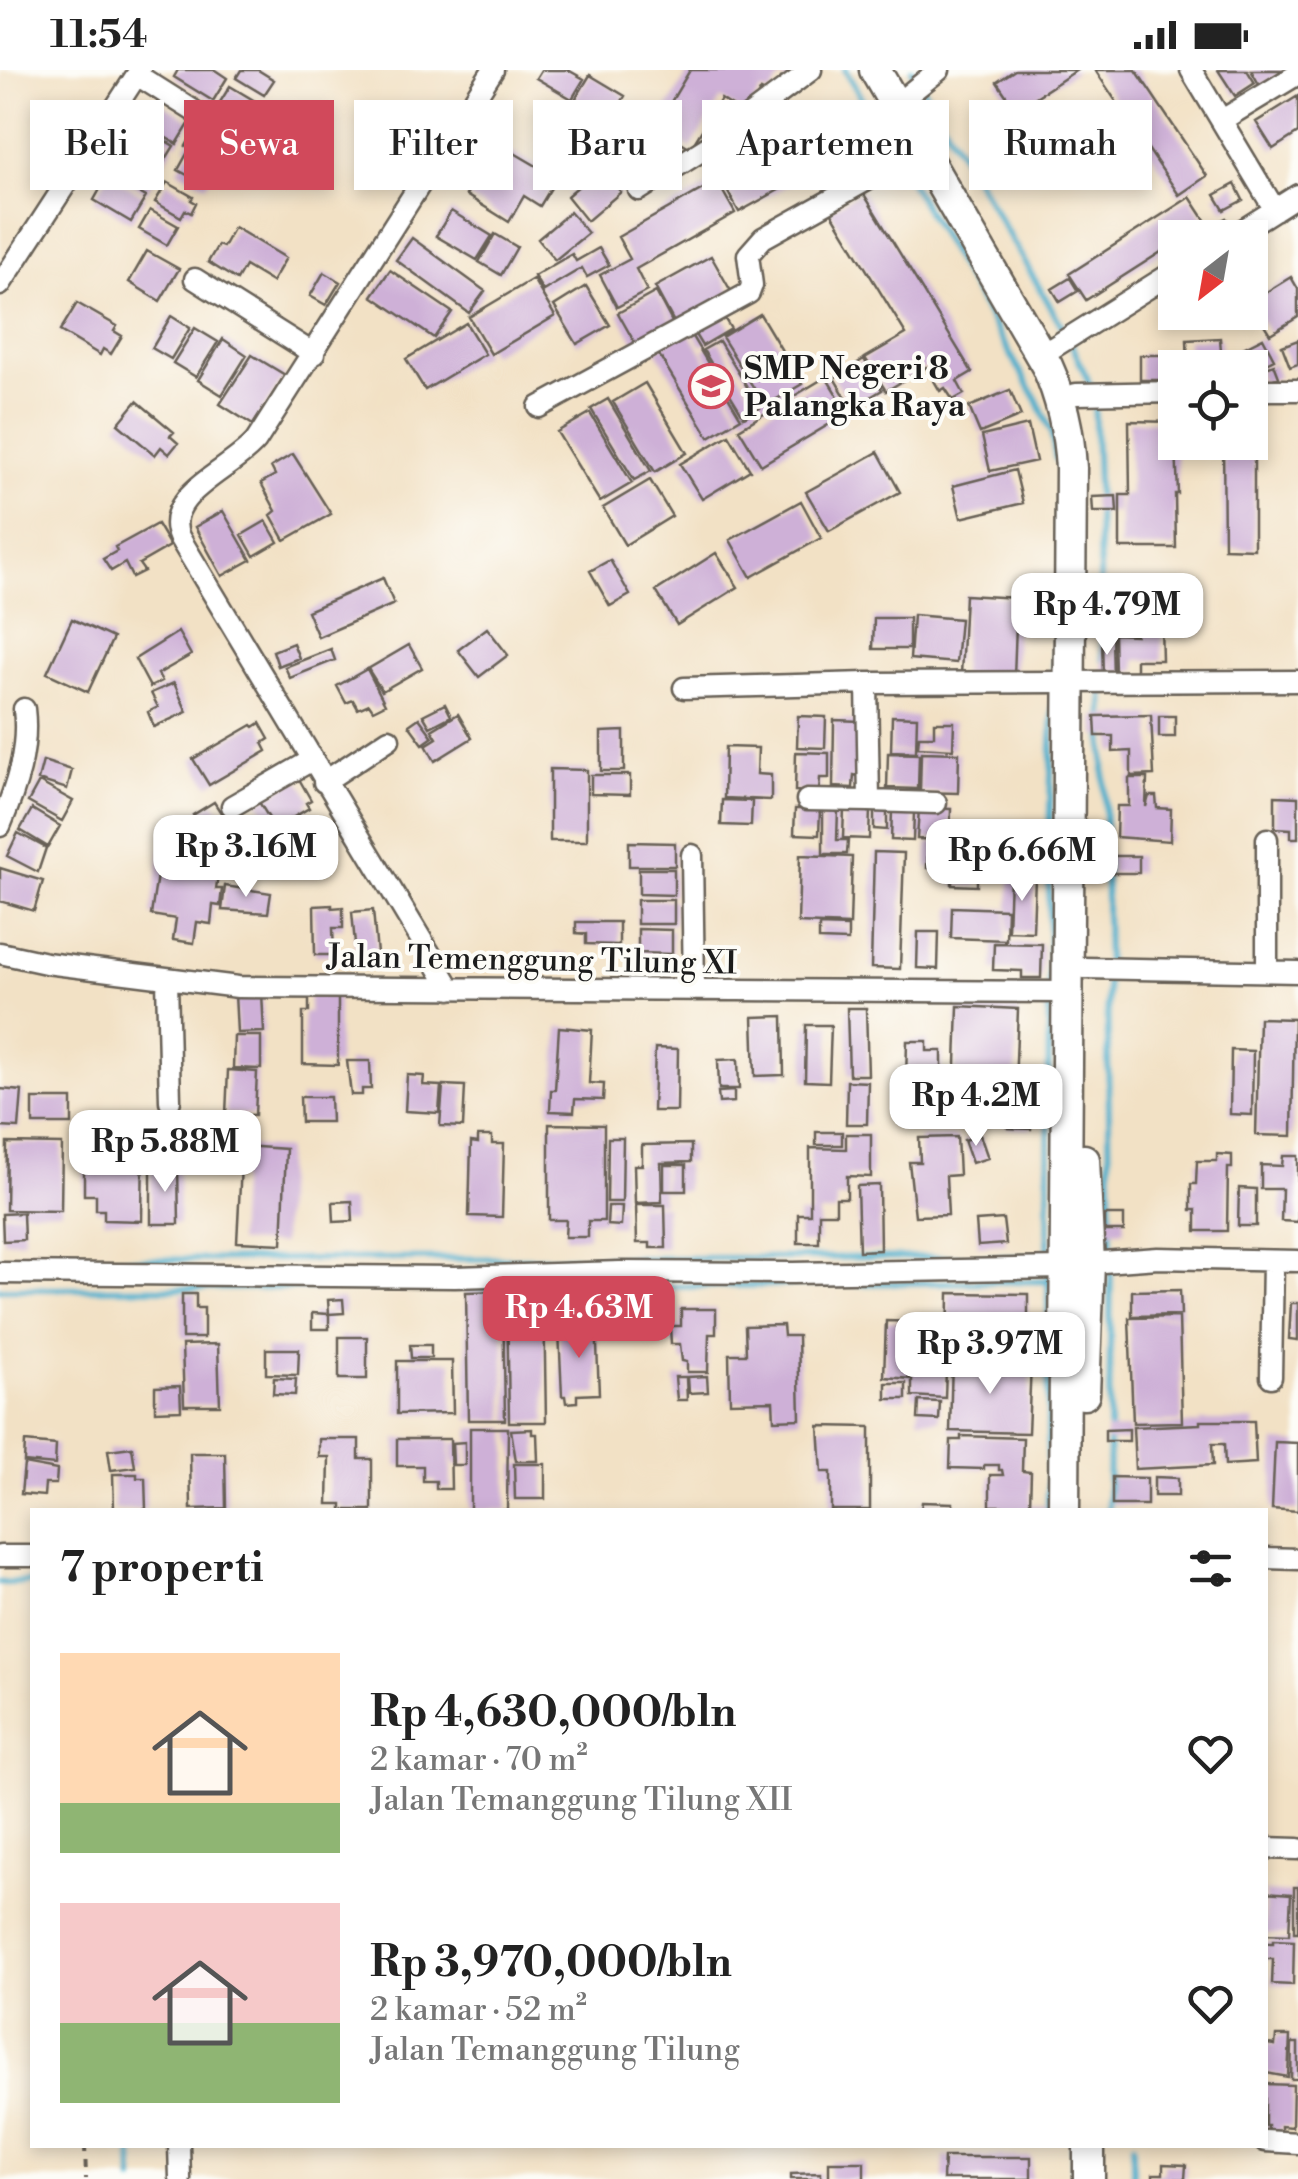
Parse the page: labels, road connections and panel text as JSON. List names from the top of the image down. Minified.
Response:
{"streets":{"street":["Jalan Temenggung Tilung XI"]},"places":{"school or university":["SMP Negeri 8 Palangka Raya"]},"north":"bottom left","page":{"status":"11:54","chip":["Beli","Sewa","Filter","Baru","Apartemen","Rumah"],"price":["Rp 4.79M","Rp 3.16M","Rp 6.66M","Rp 4.2M","Rp 5.88M","Rp 4.63M","Rp 3.97M"],"heading":"7 properti","list":[{"name":"Rp 4,630,000/bln","note":"2 kamar · 70 m² · Jalan Temanggung Tilung XII"},{"name":"Rp 3,970,000/bln","note":"2 kamar · 52 m² · Jalan Temanggung Tilung"}]}}
